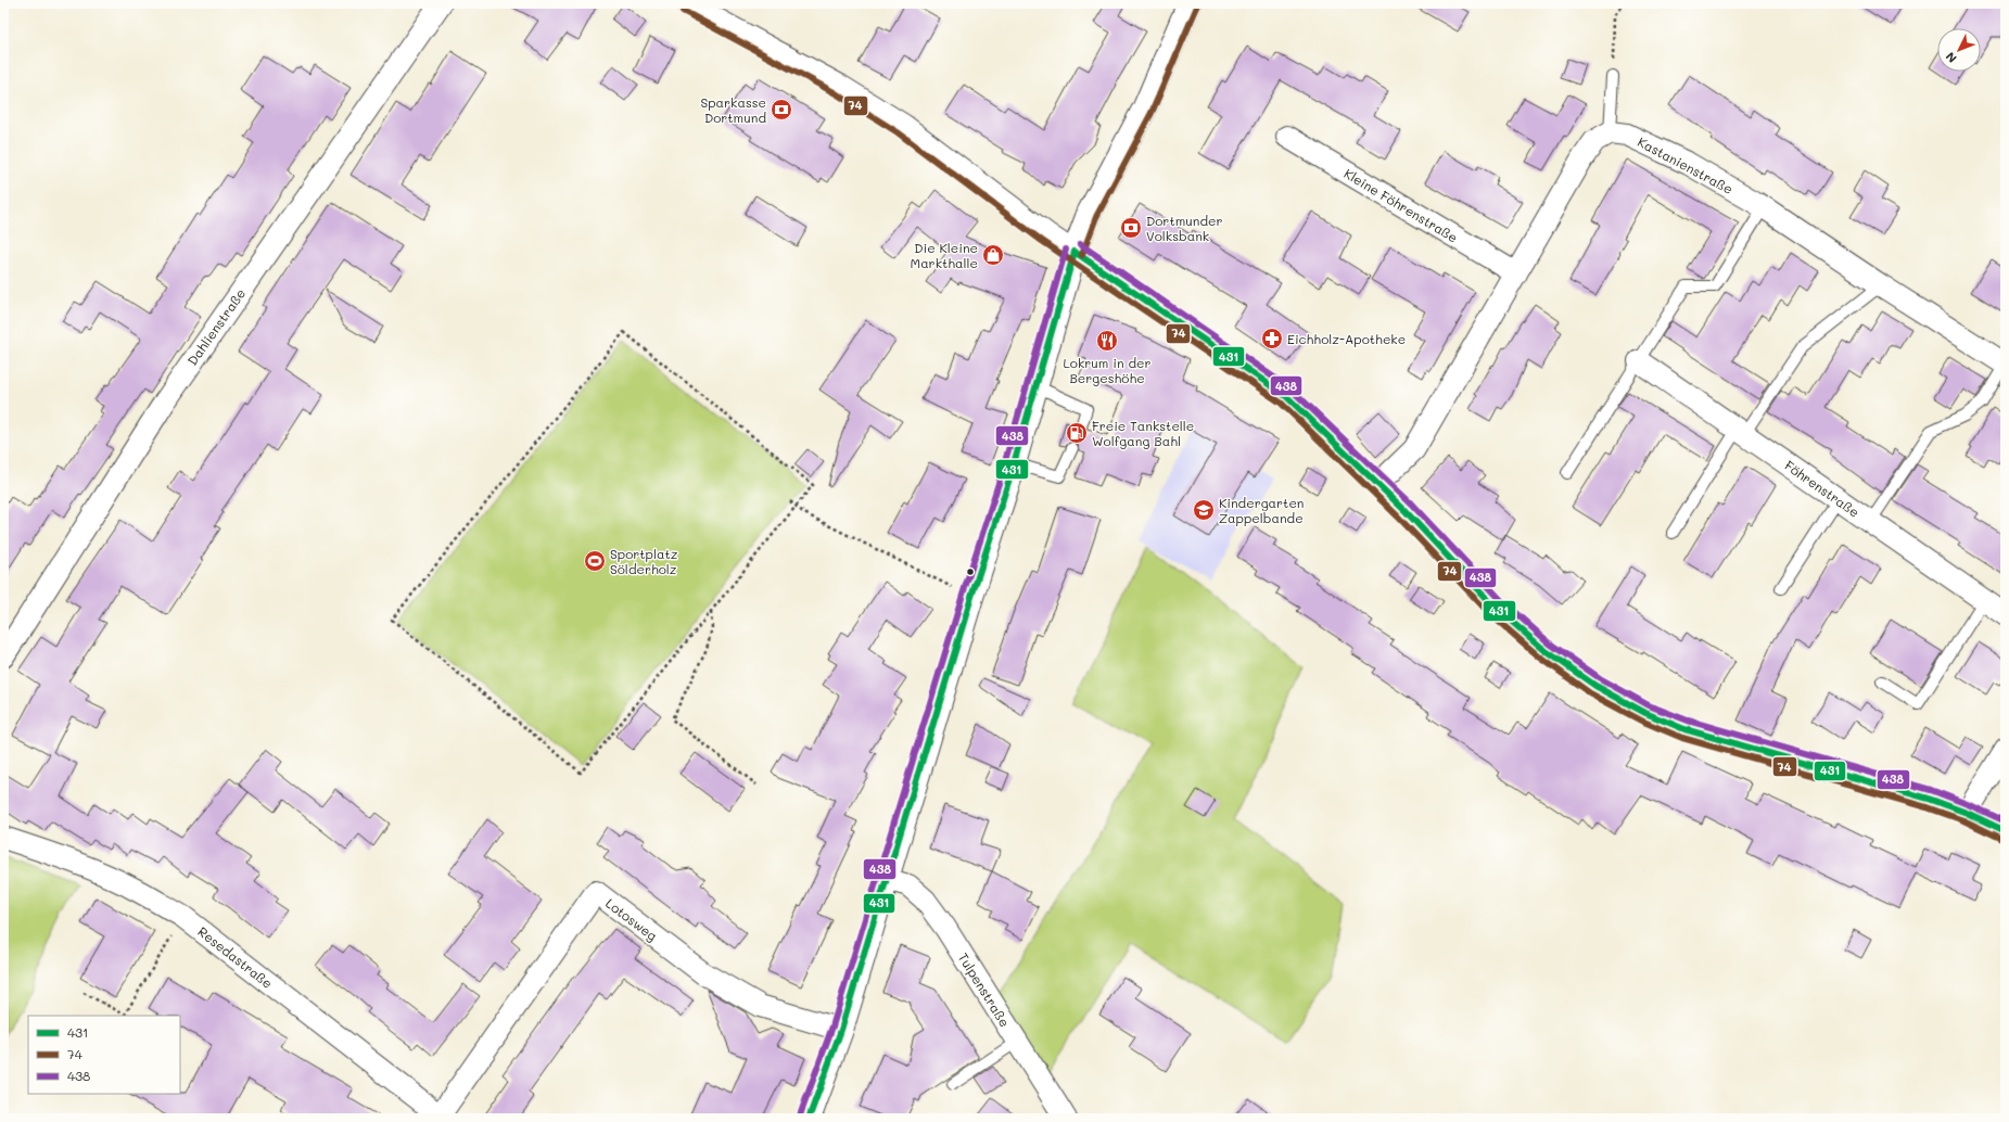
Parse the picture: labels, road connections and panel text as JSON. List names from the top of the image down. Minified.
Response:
{"streets":{"street":["Kastanienstraße","Kleine Föhrenstraße","Dahlienstraße","Föhrenstraße","Lotosweg","Resedastraße","Tulpenstraße"]},"crossings":[["Lotosweg","Resedastraße"]],"places":{"bank":["Sparkasse Dortmund","Dortmunder Volksbank"],"shop":["Die Kleine Markthalle"],"pharmacy":["Eichholz-Apotheke"],"restaurant":["Lokrum in der Bergeshöhe"],"fuel station":["Freie Tankstelle Wolfgang Bahl"],"school or university":["Kindergarten Zappelbande"],"sports":["Sportplatz Sölderholz"]},"lines":["transit line 74","transit line 438","transit line 431"],"legend":["431","74","438"],"north":"bottom left"}
